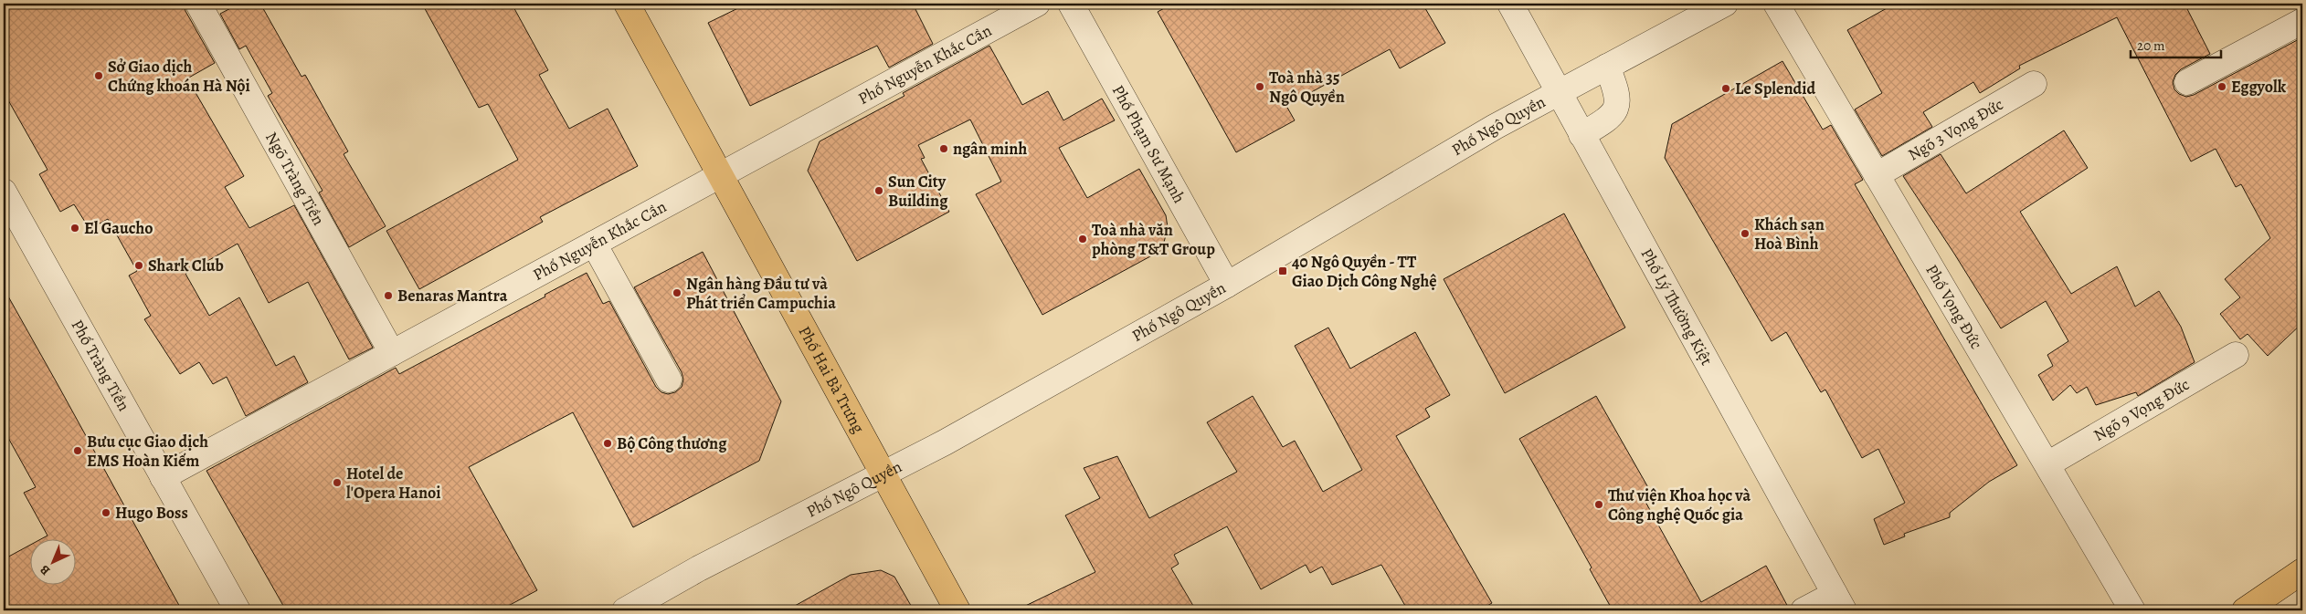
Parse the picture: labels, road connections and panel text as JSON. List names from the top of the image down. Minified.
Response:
{"streets":{"main road":["Phố Hai Bà Trưng"],"street":["Phố Nguyễn Khắc Cần","Phố Ngô Quyền","Ngõ 3 Vọng Đức","Phố Phạm Sư Mạnh","Ngõ Tràng Tiền","Phố Lý Thường Kiệt","Phố Vọng Đức","Phố Tràng Tiền","Ngõ 9 Vọng Đức"]},"crossings":[["Phố Nguyễn Khắc Cần","Ngõ Tràng Tiền"],["Phố Nguyễn Khắc Cần","Phố Tràng Tiền"],["Phố Nguyễn Khắc Cần","Phố Hai Bà Trưng"],["Phố Ngô Quyền","Phố Phạm Sư Mạnh"],["Phố Ngô Quyền","Phố Lý Thường Kiệt"],["Phố Ngô Quyền","Phố Hai Bà Trưng"],["Ngõ 3 Vọng Đức","Phố Vọng Đức"],["Phố Vọng Đức","Ngõ 9 Vọng Đức"]],"places":{"other":["Sở Giao dịch Chứng khoán Hà Nội","Toà nhà 35 Ngô Quyền","Eggyolk","Le Splendid","ngân minh","Sun City Building","El Gaucho","Khách sạn Hoà Bình","Toà nhà văn phòng T&T Group","Shark Club","Ngân hàng Đầu tư và Phát triển Campuchia","Benaras Mantra","Bộ Công thương","Bưu cục Giao dịch EMS Hoàn Kiếm","Hotel de l'Opera Hanoi","Thư viện Khoa học và Công nghệ Quốc gia","Hugo Boss"],"transit":["40 Ngô Quyền - TT Giao Dịch Công Nghệ"]},"scale_bar":"20 m","north":"bottom left"}
